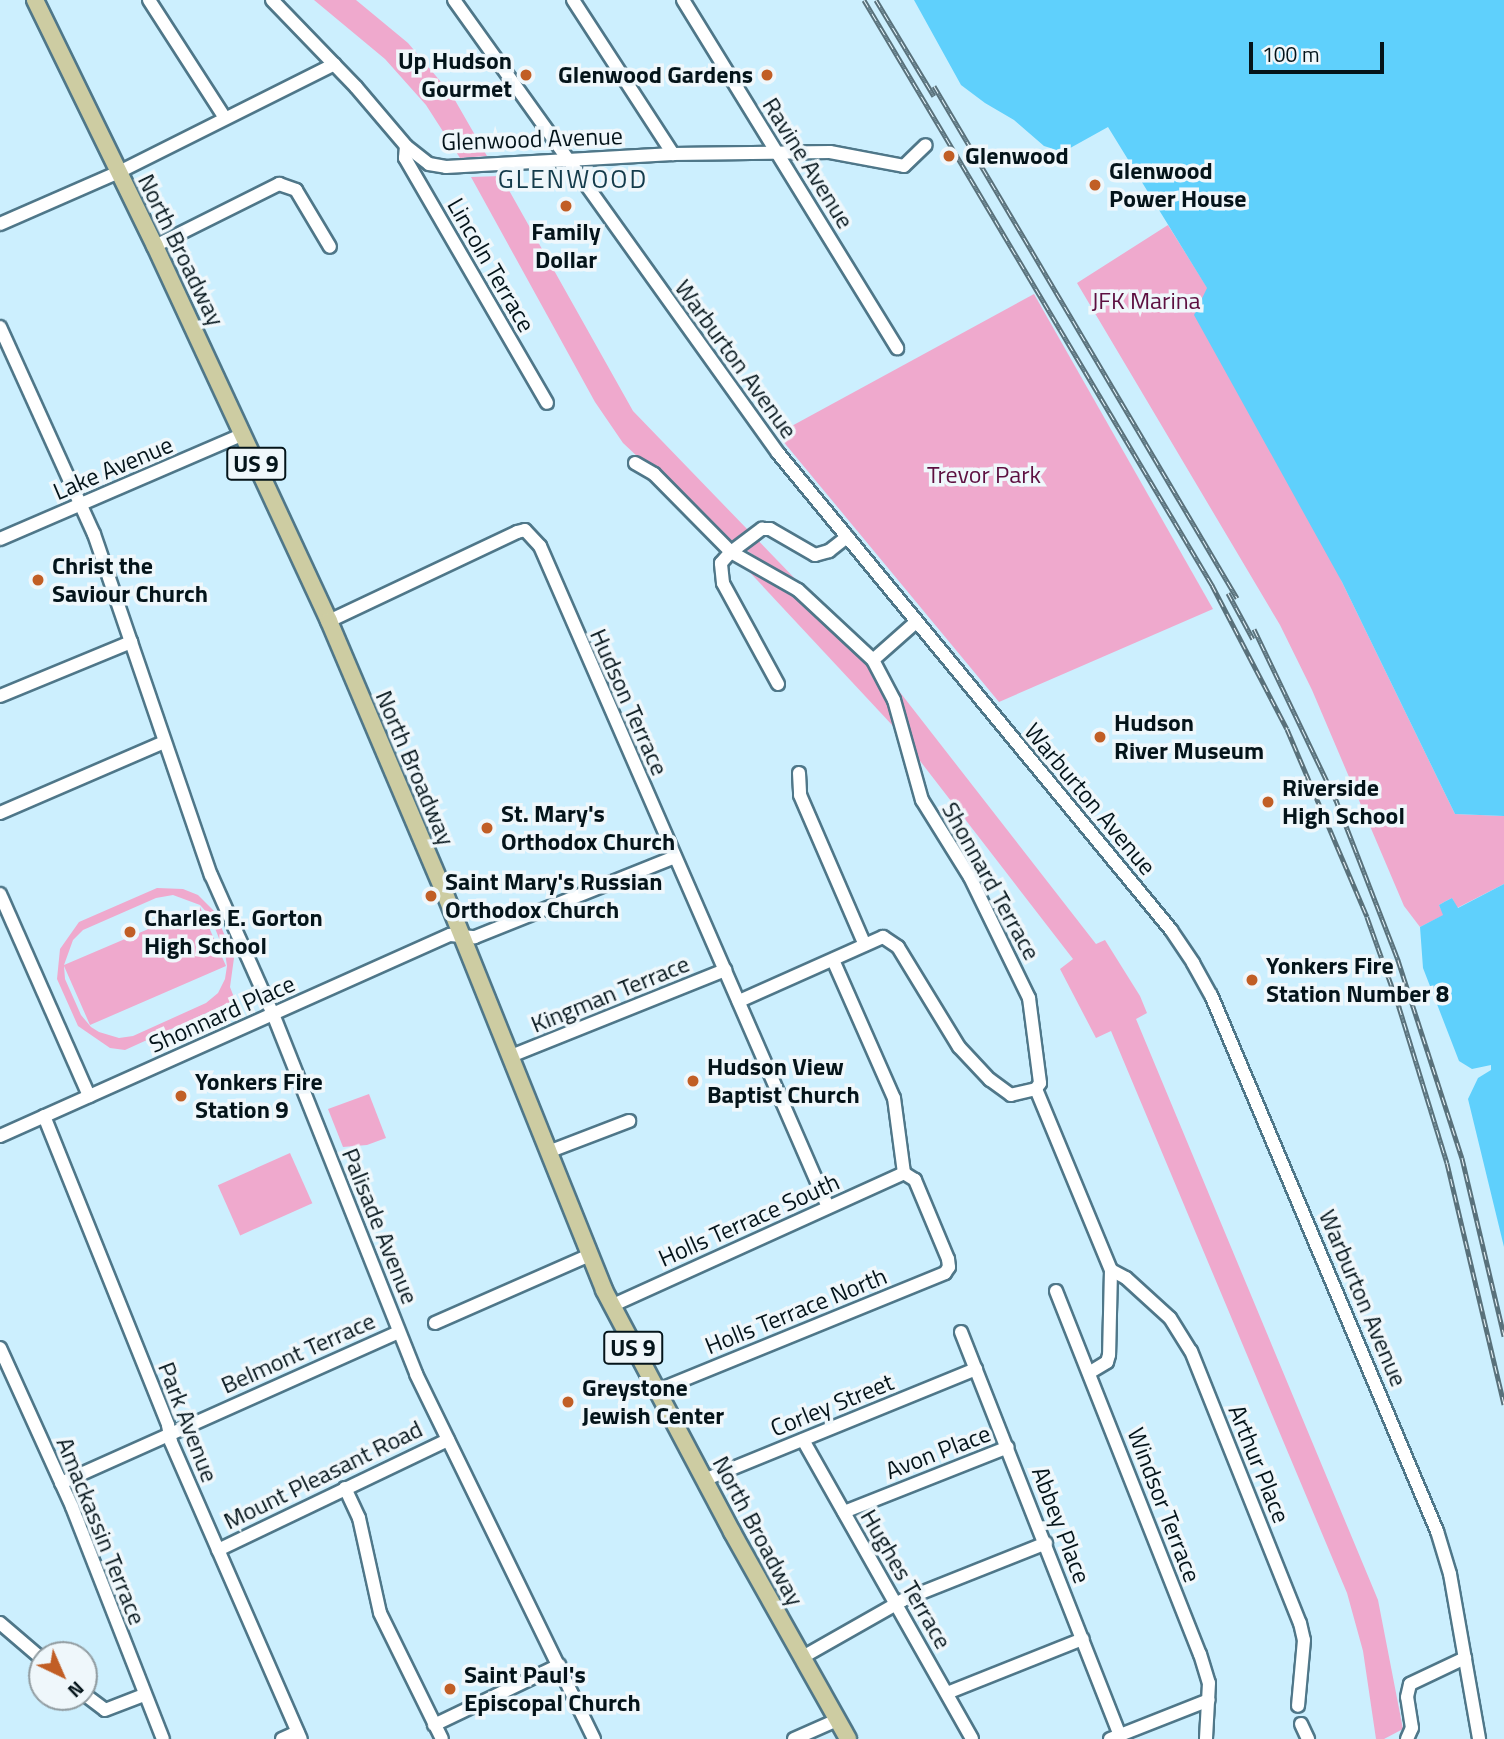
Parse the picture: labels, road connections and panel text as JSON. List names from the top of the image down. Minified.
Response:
{"streets":{"main road":["North Broadway","US 9"],"street":["Glenwood Avenue","Ravine Avenue","Lincoln Terrace","Warburton Avenue","Lake Avenue","Hudson Terrace","Shonnard Terrace","Kingman Terrace","Shonnard Place","Holls Terrace South","Palisade Avenue","Holls Terrace North","Belmont Terrace","Corley Street","Park Avenue","Avon Place","Arthur Place","Mount Pleasant Road","Windsor Terrace","Abbey Place","Amackassin Terrace","Hughes Terrace"]},"crossings":[["Glenwood Avenue","Ravine Avenue"],["Glenwood Avenue","Lincoln Terrace"],["Glenwood Avenue","Warburton Avenue"],["North Broadway","Lake Avenue"],["North Broadway","Hudson Terrace"],["North Broadway","Kingman Terrace"],["North Broadway","Shonnard Place"],["North Broadway","Holls Terrace South"],["North Broadway","Holls Terrace North"],["North Broadway","Corley Street"],["Lake Avenue","Palisade Avenue"],["Hudson Terrace","Kingman Terrace"],["Hudson Terrace","Shonnard Place"],["Hudson Terrace","Holls Terrace South"],["Shonnard Place","Palisade Avenue"],["Shonnard Place","Park Avenue"],["Holls Terrace South","Holls Terrace North"],["Palisade Avenue","Belmont Terrace"],["Palisade Avenue","Mount Pleasant Road"],["Belmont Terrace","Park Avenue"],["Belmont Terrace","Amackassin Terrace"],["Corley Street","Abbey Place"],["Corley Street","Hughes Terrace"],["Park Avenue","Mount Pleasant Road"],["Avon Place","Abbey Place"],["Avon Place","Hughes Terrace"]],"districts":["GLENWOOD"],"parks":["JFK Marina","Trevor Park"],"places":["Up Hudson Gourmet","Glenwood Gardens","Glenwood","Glenwood Power House","Family Dollar","Christ the Saviour Church","Hudson River Museum","Riverside High School","St. Mary's Orthodox Church","Saint Mary's Russian Orthodox Church","Charles E. Gorton High School","Yonkers Fire Station Number 8","Hudson View Baptist Church","Yonkers Fire Station 9","Greystone Jewish Center","Saint Paul's Episcopal Church"],"scale_bar":"100 m","north":"bottom right"}
